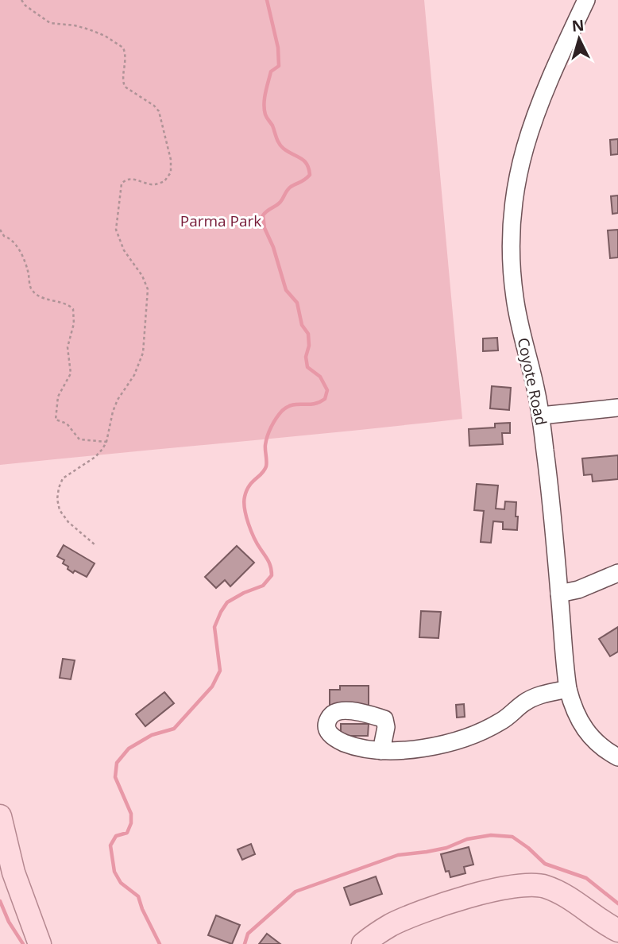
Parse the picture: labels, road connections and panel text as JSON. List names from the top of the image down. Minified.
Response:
{"streets":{"street":["Coyote Road"]},"parks":["Parma Park"],"north":"top"}
